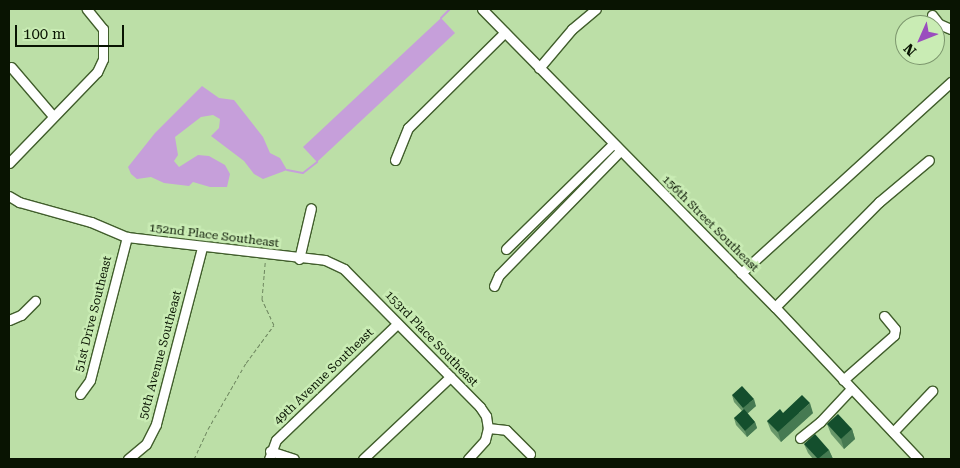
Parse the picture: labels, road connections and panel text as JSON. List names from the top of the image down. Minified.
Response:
{"streets":{"street":["156th Street Southeast","152nd Place Southeast","51st Drive Southeast","153rd Place Southeast","50th Avenue Southeast","49th Avenue Southeast"]},"crossings":[["152nd Place Southeast","51st Drive Southeast"],["152nd Place Southeast","153rd Place Southeast"],["152nd Place Southeast","50th Avenue Southeast"],["153rd Place Southeast","49th Avenue Southeast"]],"scale_bar":"100 m","north":"bottom left"}
